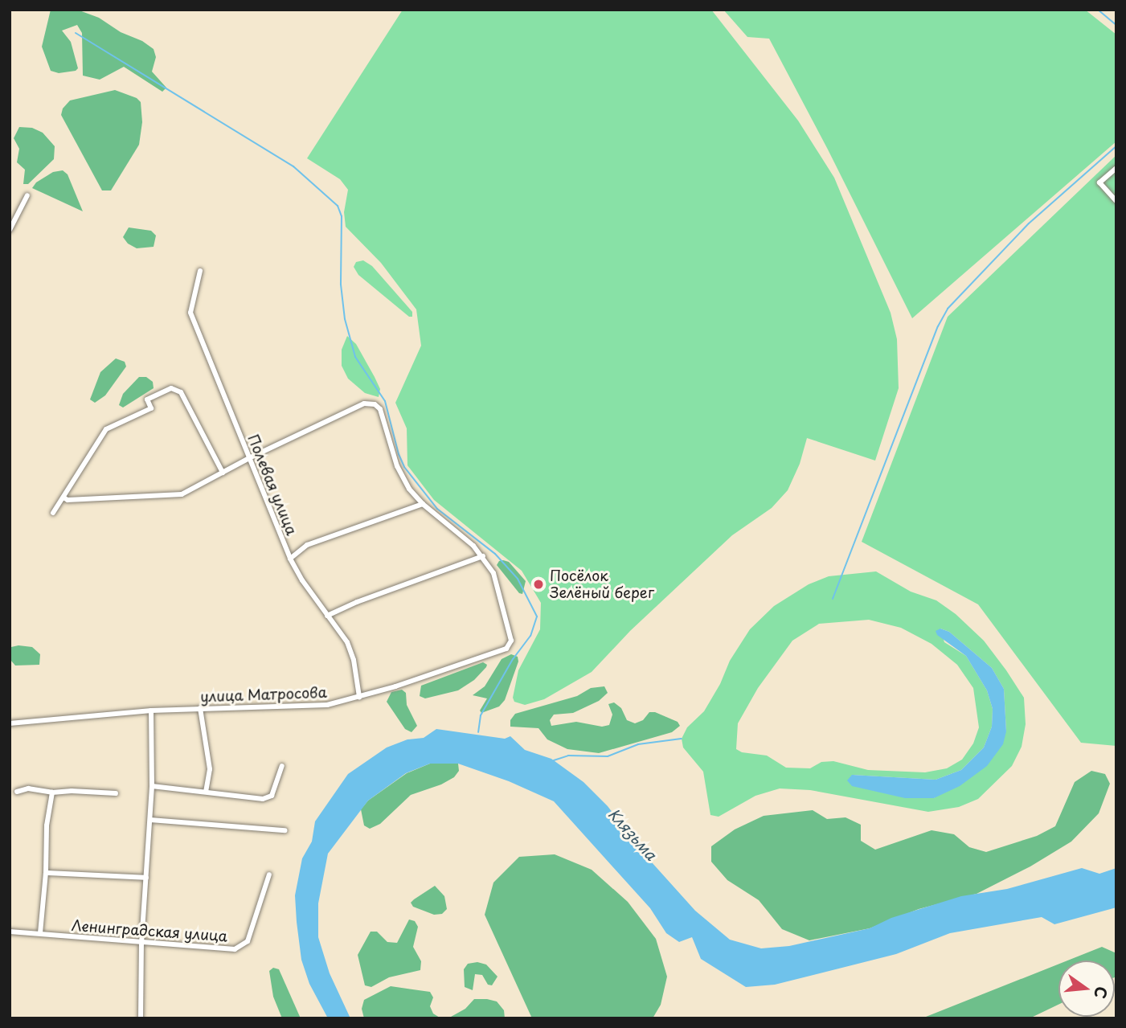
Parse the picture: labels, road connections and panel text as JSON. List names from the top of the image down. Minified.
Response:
{"streets":{"street":["Полевая улица","улица Матросова","Ленинградская улица"]},"crossings":[["Полевая улица","улица Матросова"]],"water":["Клязьма"],"places":["Посёлок Зелёный берег"],"north":"right"}
